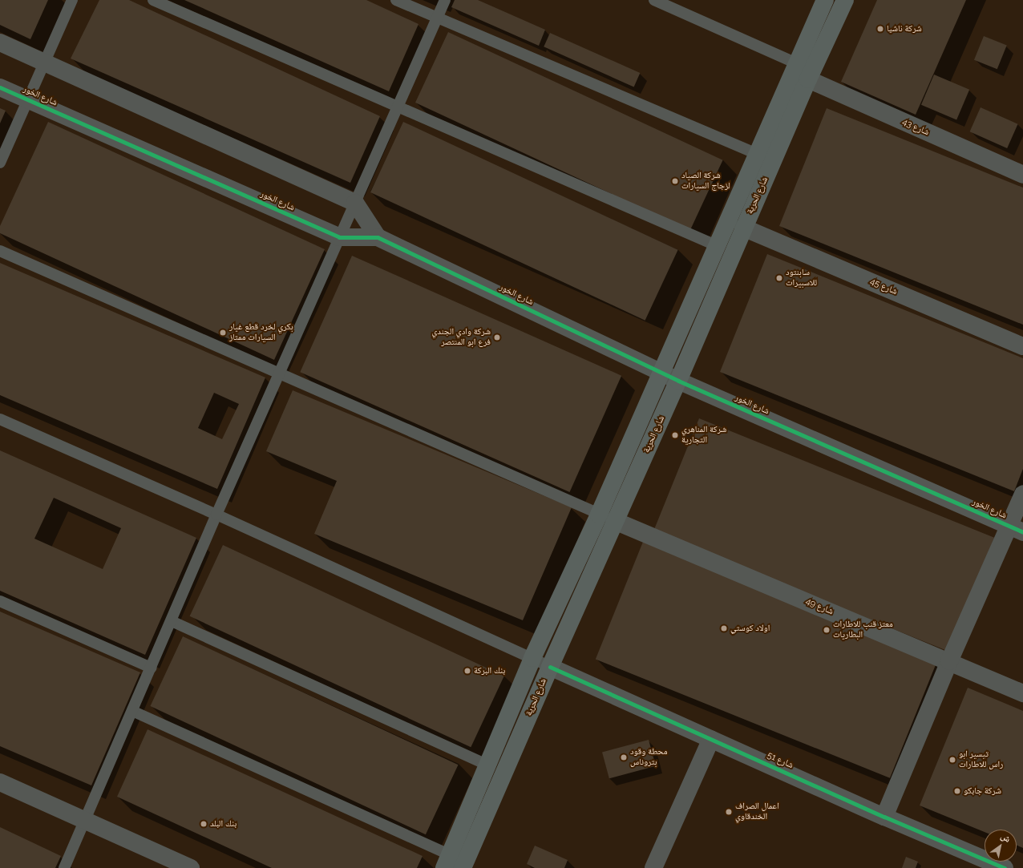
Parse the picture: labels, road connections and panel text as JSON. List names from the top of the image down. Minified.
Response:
{"streets":{"main road":["شارع الحرية"],"street":["شارع الخور","شارع 43","شارع 45","شارع 49","شارع 51"]},"crossings":[["شارع الخور","شارع الحرية"],["شارع 43","شارع الحرية"],["شارع الحرية","شارع 45"],["شارع الحرية","شارع 49"],["شارع الحرية","شارع 51"]],"places":["شركة ناشيا","شركة الصياد لزجاج السيارات","سابنتود للاسبيرات","بكري لخرد قطع غيار السيارات ممتاز","شركة وادي الجندي فرع ابو المنتصر","شركة المناهري التجارية","اولاد كوستي","معتز قنب للاطارات البطاريات","بنك البركة","محطة وقود بتروناس","تيسير ابو راس للاطارات","شركة جابكو","اعمال الصراف الخندقاوي","بنك البلد"],"north":"top right"}
